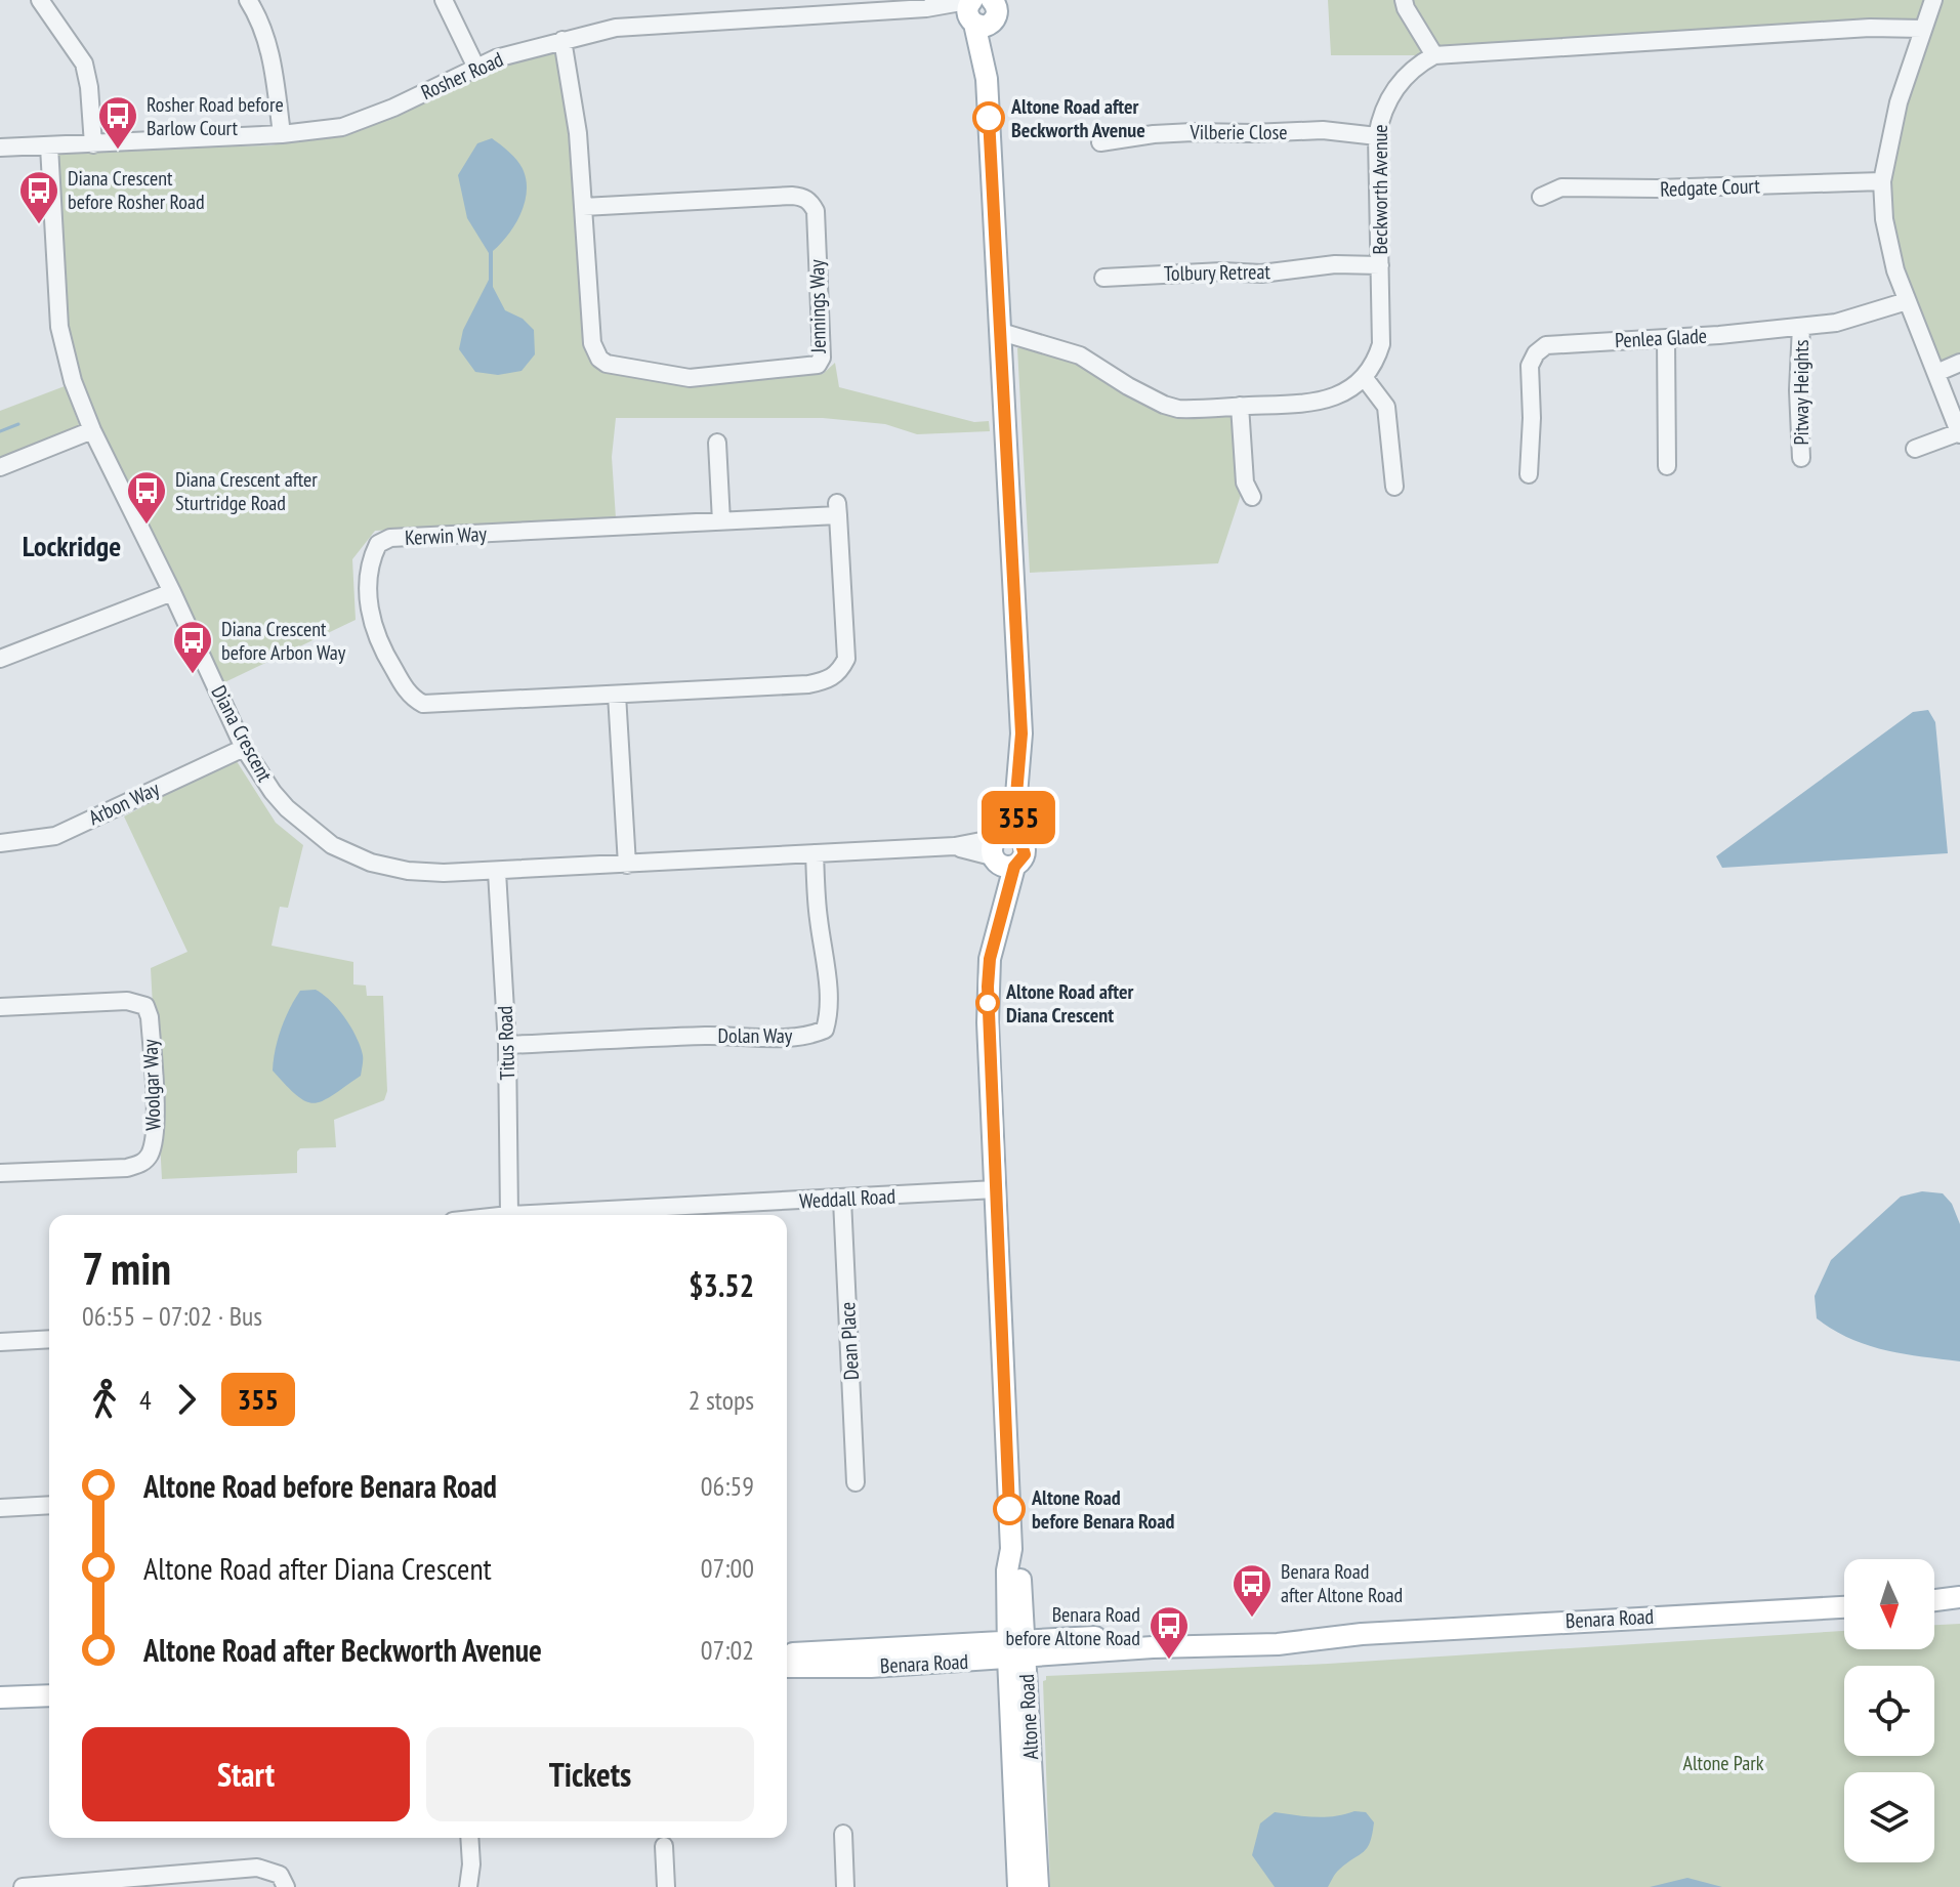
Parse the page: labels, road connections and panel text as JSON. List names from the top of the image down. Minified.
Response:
{"streets":{"main road":["Benara Road","Altone Road"],"street":["Rosher Road","Vilberie Close","Redgate Court","Beckworth Avenue","Tolbury Retreat","Jennings Way","Penlea Glade","Pitway Heights","Kerwin Way","Diana Crescent","Arbon Way","Dolan Way","Titus Road","Woolgar Way","Weddall Road","Dean Place"]},"crossings":[["Rosher Road","Jennings Way"],["Rosher Road","Diana Crescent"],["Rosher Road","Altone Road"],["Vilberie Close","Beckworth Avenue"],["Beckworth Avenue","Tolbury Retreat"],["Penlea Glade","Pitway Heights"],["Diana Crescent","Arbon Way"],["Diana Crescent","Dolan Way"],["Diana Crescent","Titus Road"],["Diana Crescent","Altone Road"],["Dolan Way","Titus Road"],["Titus Road","Weddall Road"],["Weddall Road","Dean Place"],["Weddall Road","Altone Road"],["Benara Road","Altone Road"]],"districts":["Lockridge"],"parks":["Altone Park"],"places":{"other":["Altone Road after Beckworth Avenue","Altone Road after Diana Crescent","Altone Road before Benara Road"],"bus stop":["Rosher Road before Barlow Court","Diana Crescent before Rosher Road","Diana Crescent after Sturtridge Road","Diana Crescent before Arbon Way","Benara Road after Altone Road","Benara Road before Altone Road"]},"lines":["bus line 355"],"north":"bottom","page":{"on_map":"355","heading":["7 min","06:55 – 07:02 · Bus","$3.52"],"legs":["4","355","2 stops"],"list":[{"name":"Altone Road before Benara Road","value":"06:59"},{"name":"Altone Road after Diana Crescent","value":"07:00"},{"name":"Altone Road after Beckworth Avenue","value":"07:02"}],"buttons":["Start","Tickets"]}}
